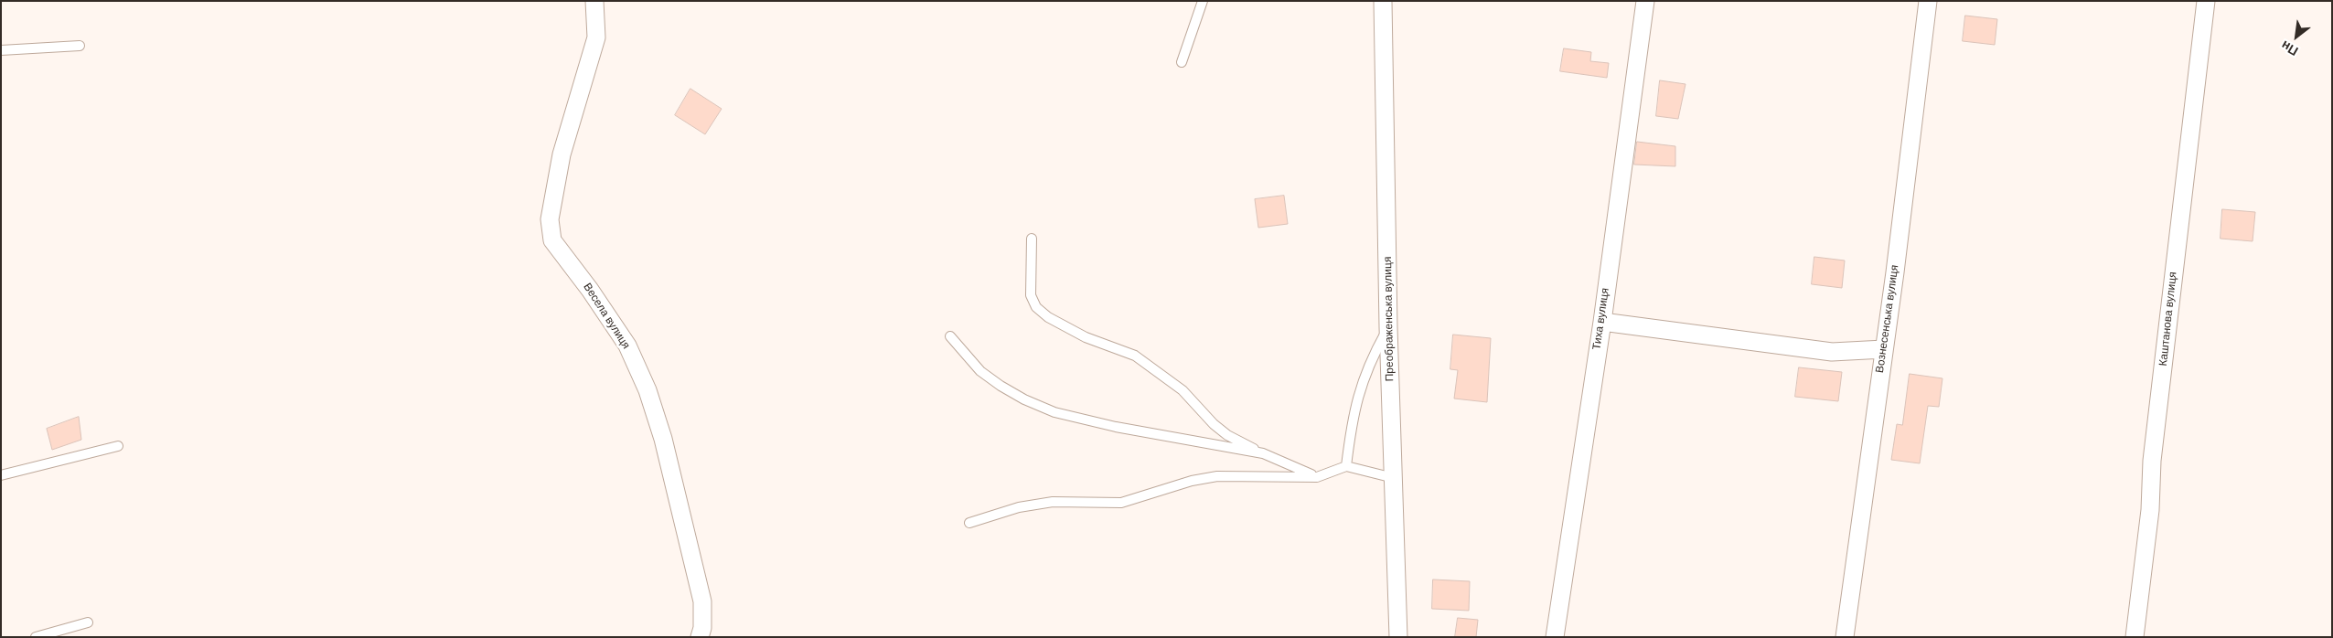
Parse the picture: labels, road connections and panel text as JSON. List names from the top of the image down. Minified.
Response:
{"streets":{"street":["Весела вулиця","Преображенська вулиця","Тиха вулиця","Вознесенська вулиця","Каштанова вулиця"]},"north":"bottom left"}
